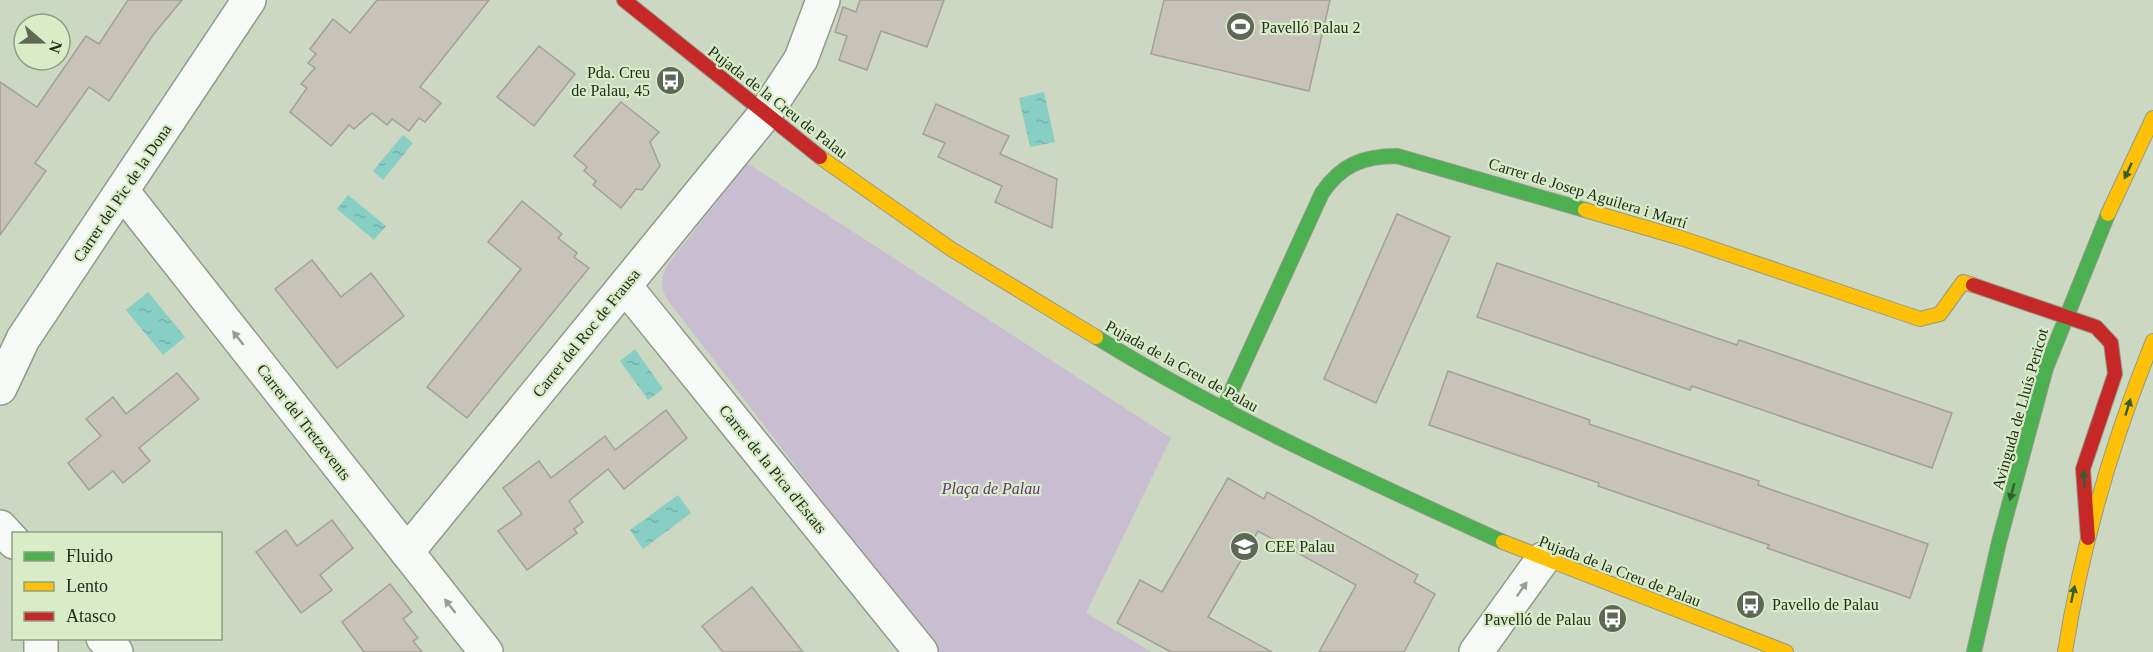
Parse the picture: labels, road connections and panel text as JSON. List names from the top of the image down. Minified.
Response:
{"streets":{"street":["Pujada de la Creu de Palau","Carrer del Pic de la Dona","Carrer de Josep Aguilera i Martí","Carrer del Roc de Frausa","Avinguda de Lluís Pericot","Carrer del Tretzevents","Carrer de la Pica d'Estats"]},"crossings":[["Pujada de la Creu de Palau","Carrer de Josep Aguilera i Martí"],["Pujada de la Creu de Palau","Carrer del Roc de Frausa"],["Carrer del Pic de la Dona","Carrer del Tretzevents"],["Carrer de Josep Aguilera i Martí","Avinguda de Lluís Pericot"],["Carrer del Roc de Frausa","Carrer del Tretzevents"],["Carrer del Roc de Frausa","Carrer de la Pica d'Estats"]],"one_way":["Carrer del Tretzevents"],"parks":["Plaça de Palau"],"places":{"sports":["Pavelló Palau 2"],"bus stop":["Pda. Creu de Palau, 45","Pavello de Palau","Pavelló de Palau"],"school or university":["CEE Palau"]},"legend":["Fluido","Lento","Atasco"],"north":"right"}
